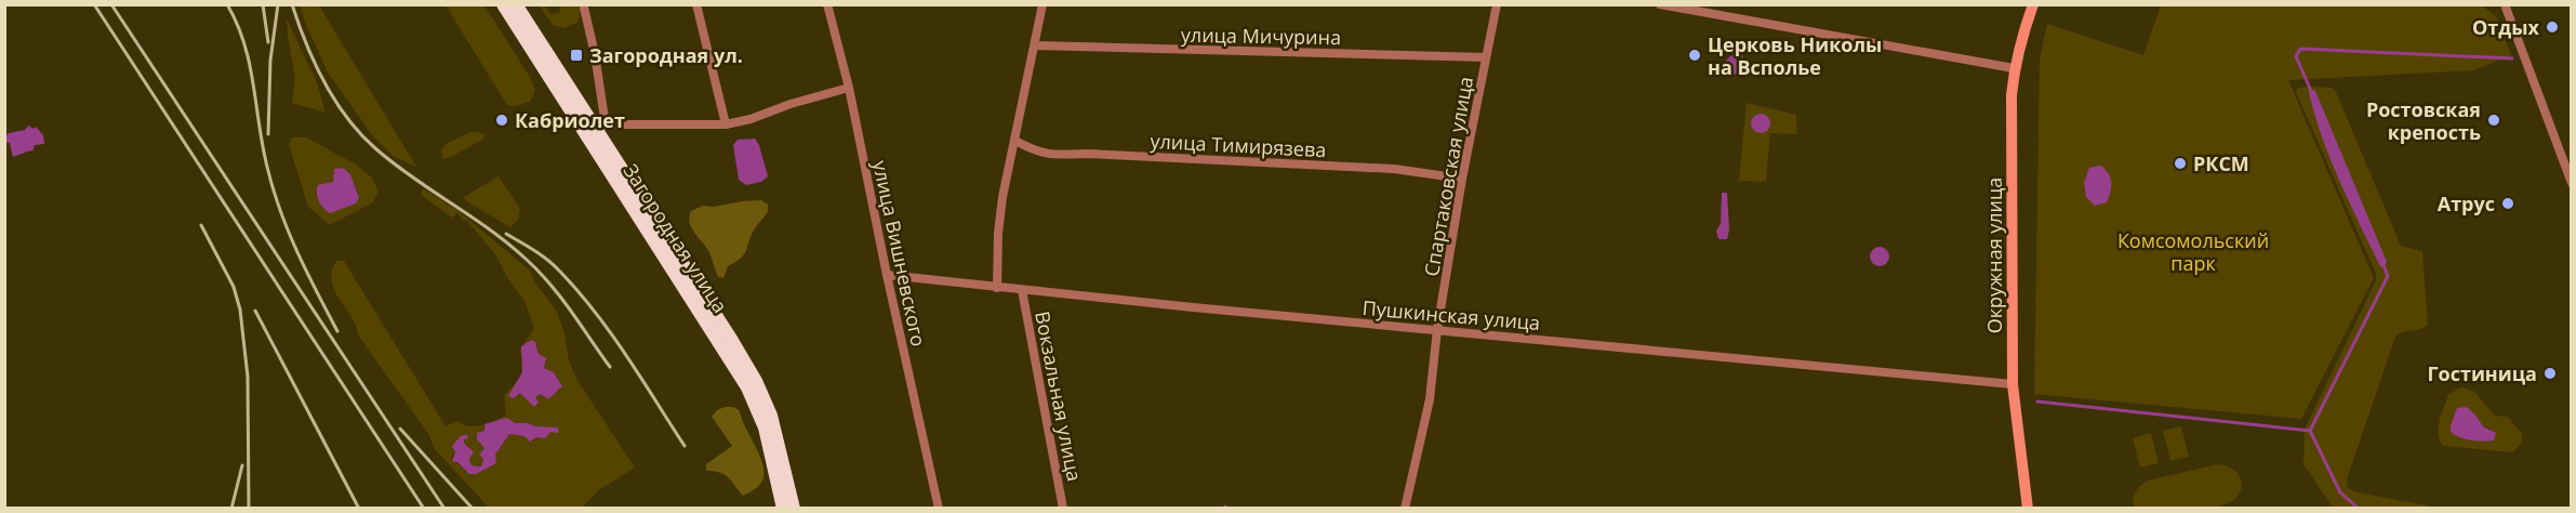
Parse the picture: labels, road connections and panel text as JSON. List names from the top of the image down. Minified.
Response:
{"streets":{"highway":["Загородная улица"],"main road":["Окружная улица"],"street":["улица Мичурина","улица Тимирязева","Спартаковская улица","улица Вишневского","Пушкинская улица","Вокзальная улица"]},"crossings":[["улица Мичурина","Спартаковская улица"],["улица Тимирязева","Спартаковская улица"],["Спартаковская улица","Пушкинская улица"],["улица Вишневского","Пушкинская улица"],["Окружная улица","Пушкинская улица"],["Пушкинская улица","Вокзальная улица"]],"parks":["Комсомольский парк"],"places":{"other":["Отдых","Церковь Николы на Всполье","Кабриолет","Ростовская крепость","РКСМ","Атрус","Гостиница"],"transit":["Загородная ул."]}}
